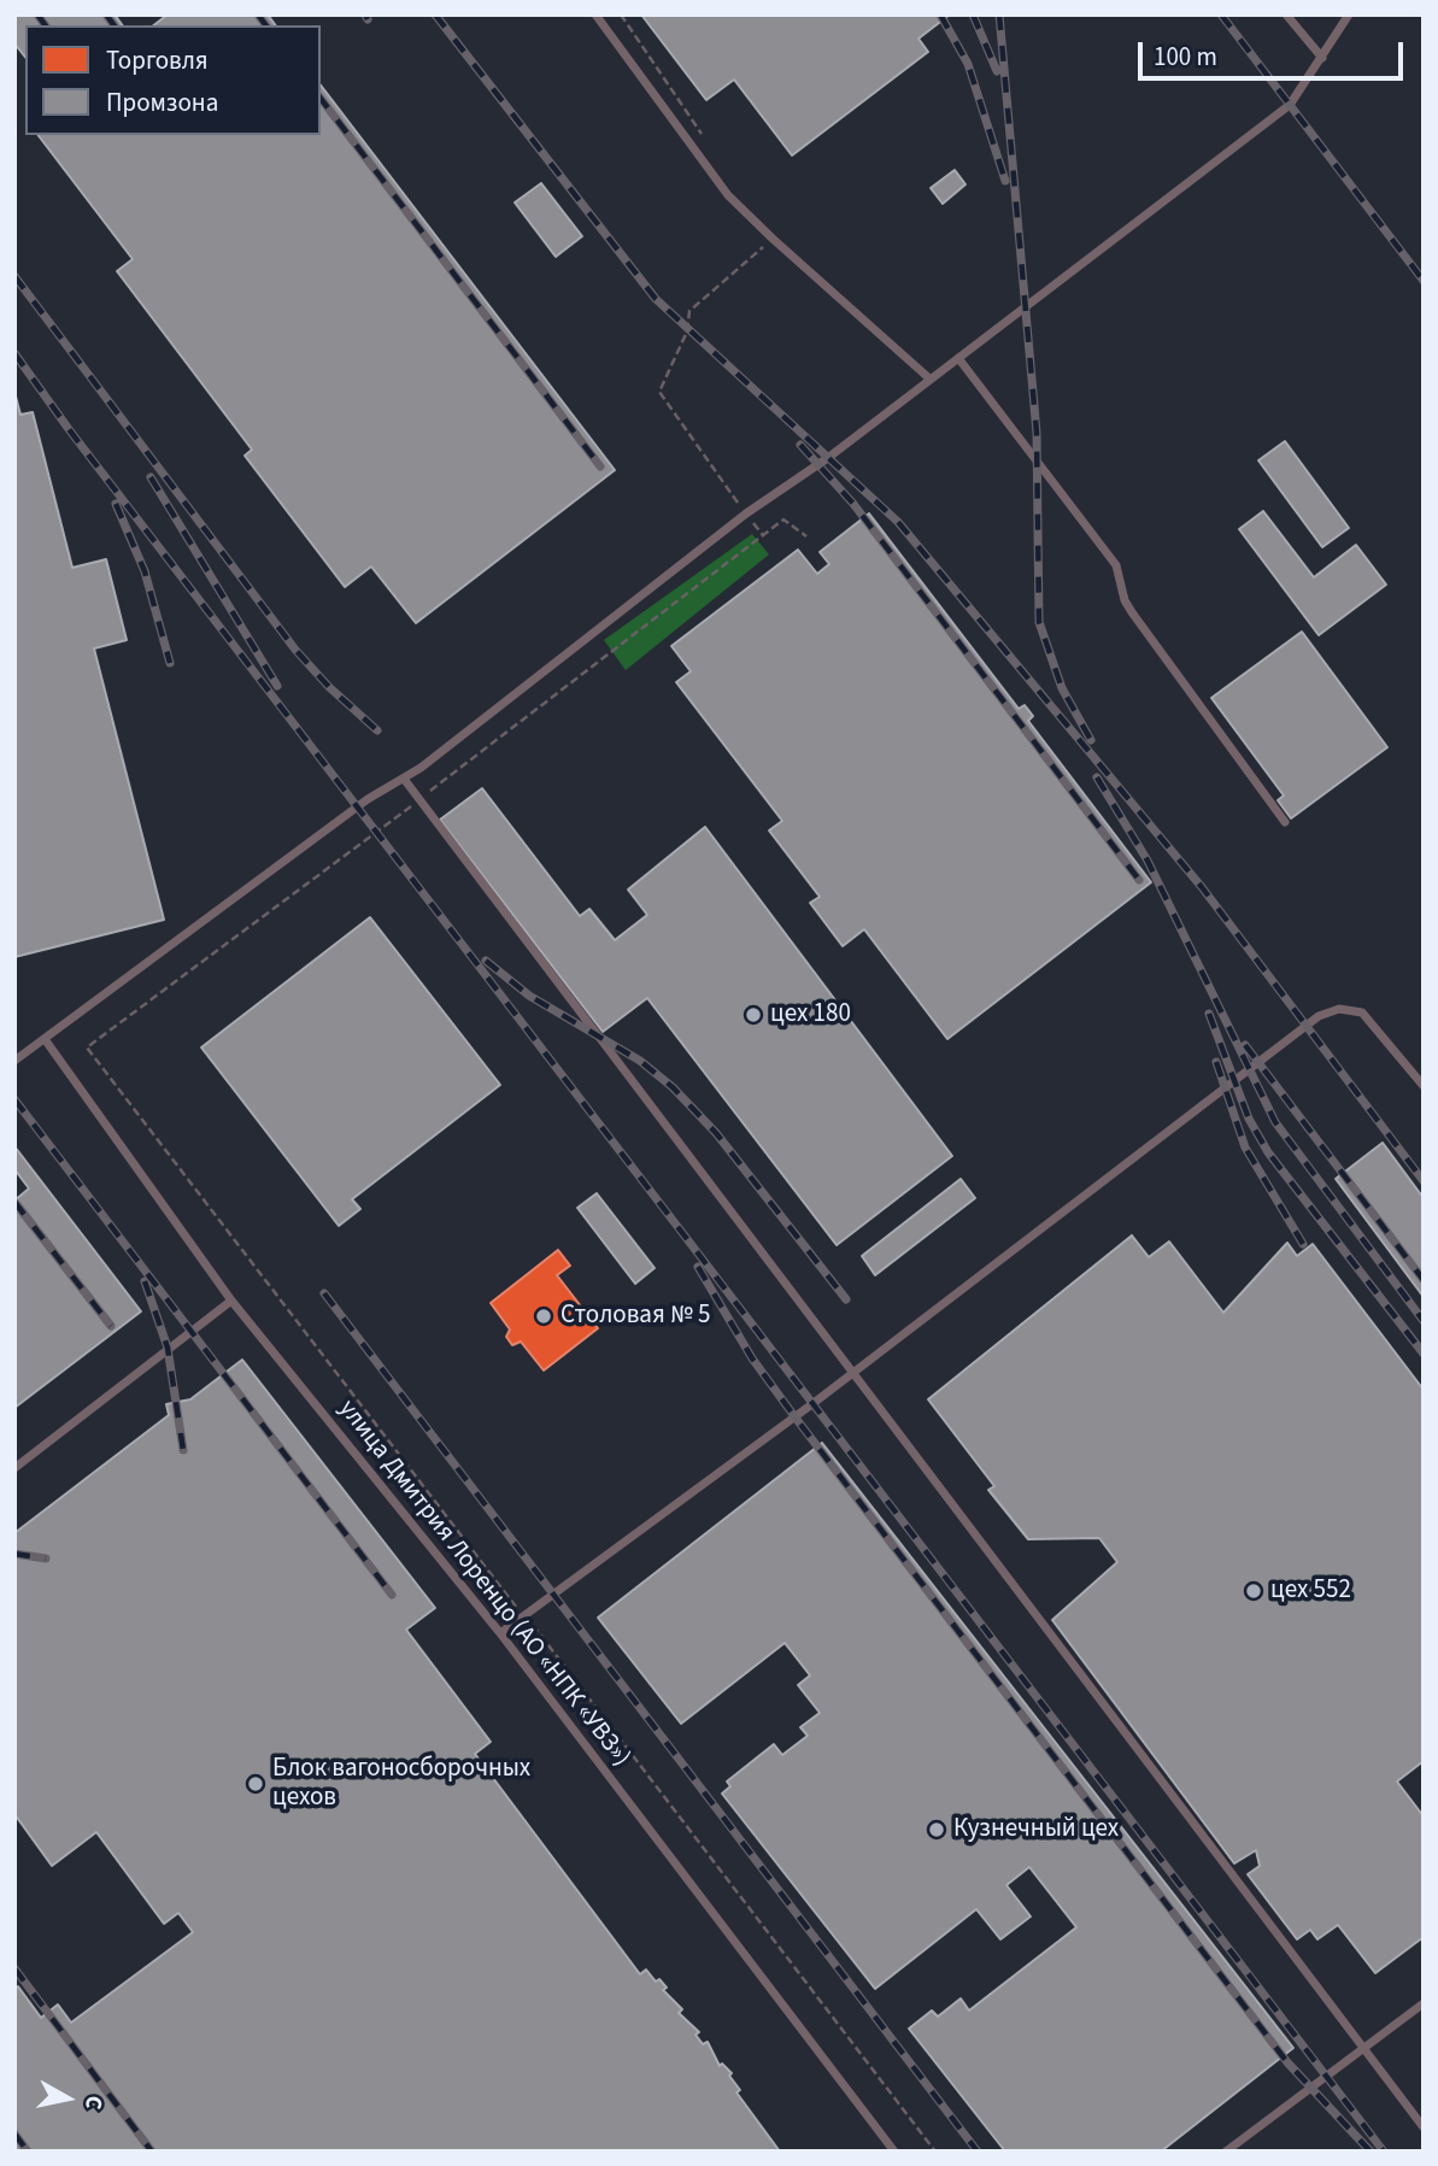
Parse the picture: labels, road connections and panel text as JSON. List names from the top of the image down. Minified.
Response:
{"streets":{"lane":["улица Дмитрия Лоренцо (АО «НПК «УВЗ»)"]},"places":["цех 180","Столовая № 5","цех 552","Блок вагоносборочных цехов","Кузнечный цех"],"legend":["Торговля","Промзона"],"scale_bar":"100 m","north":"right"}
